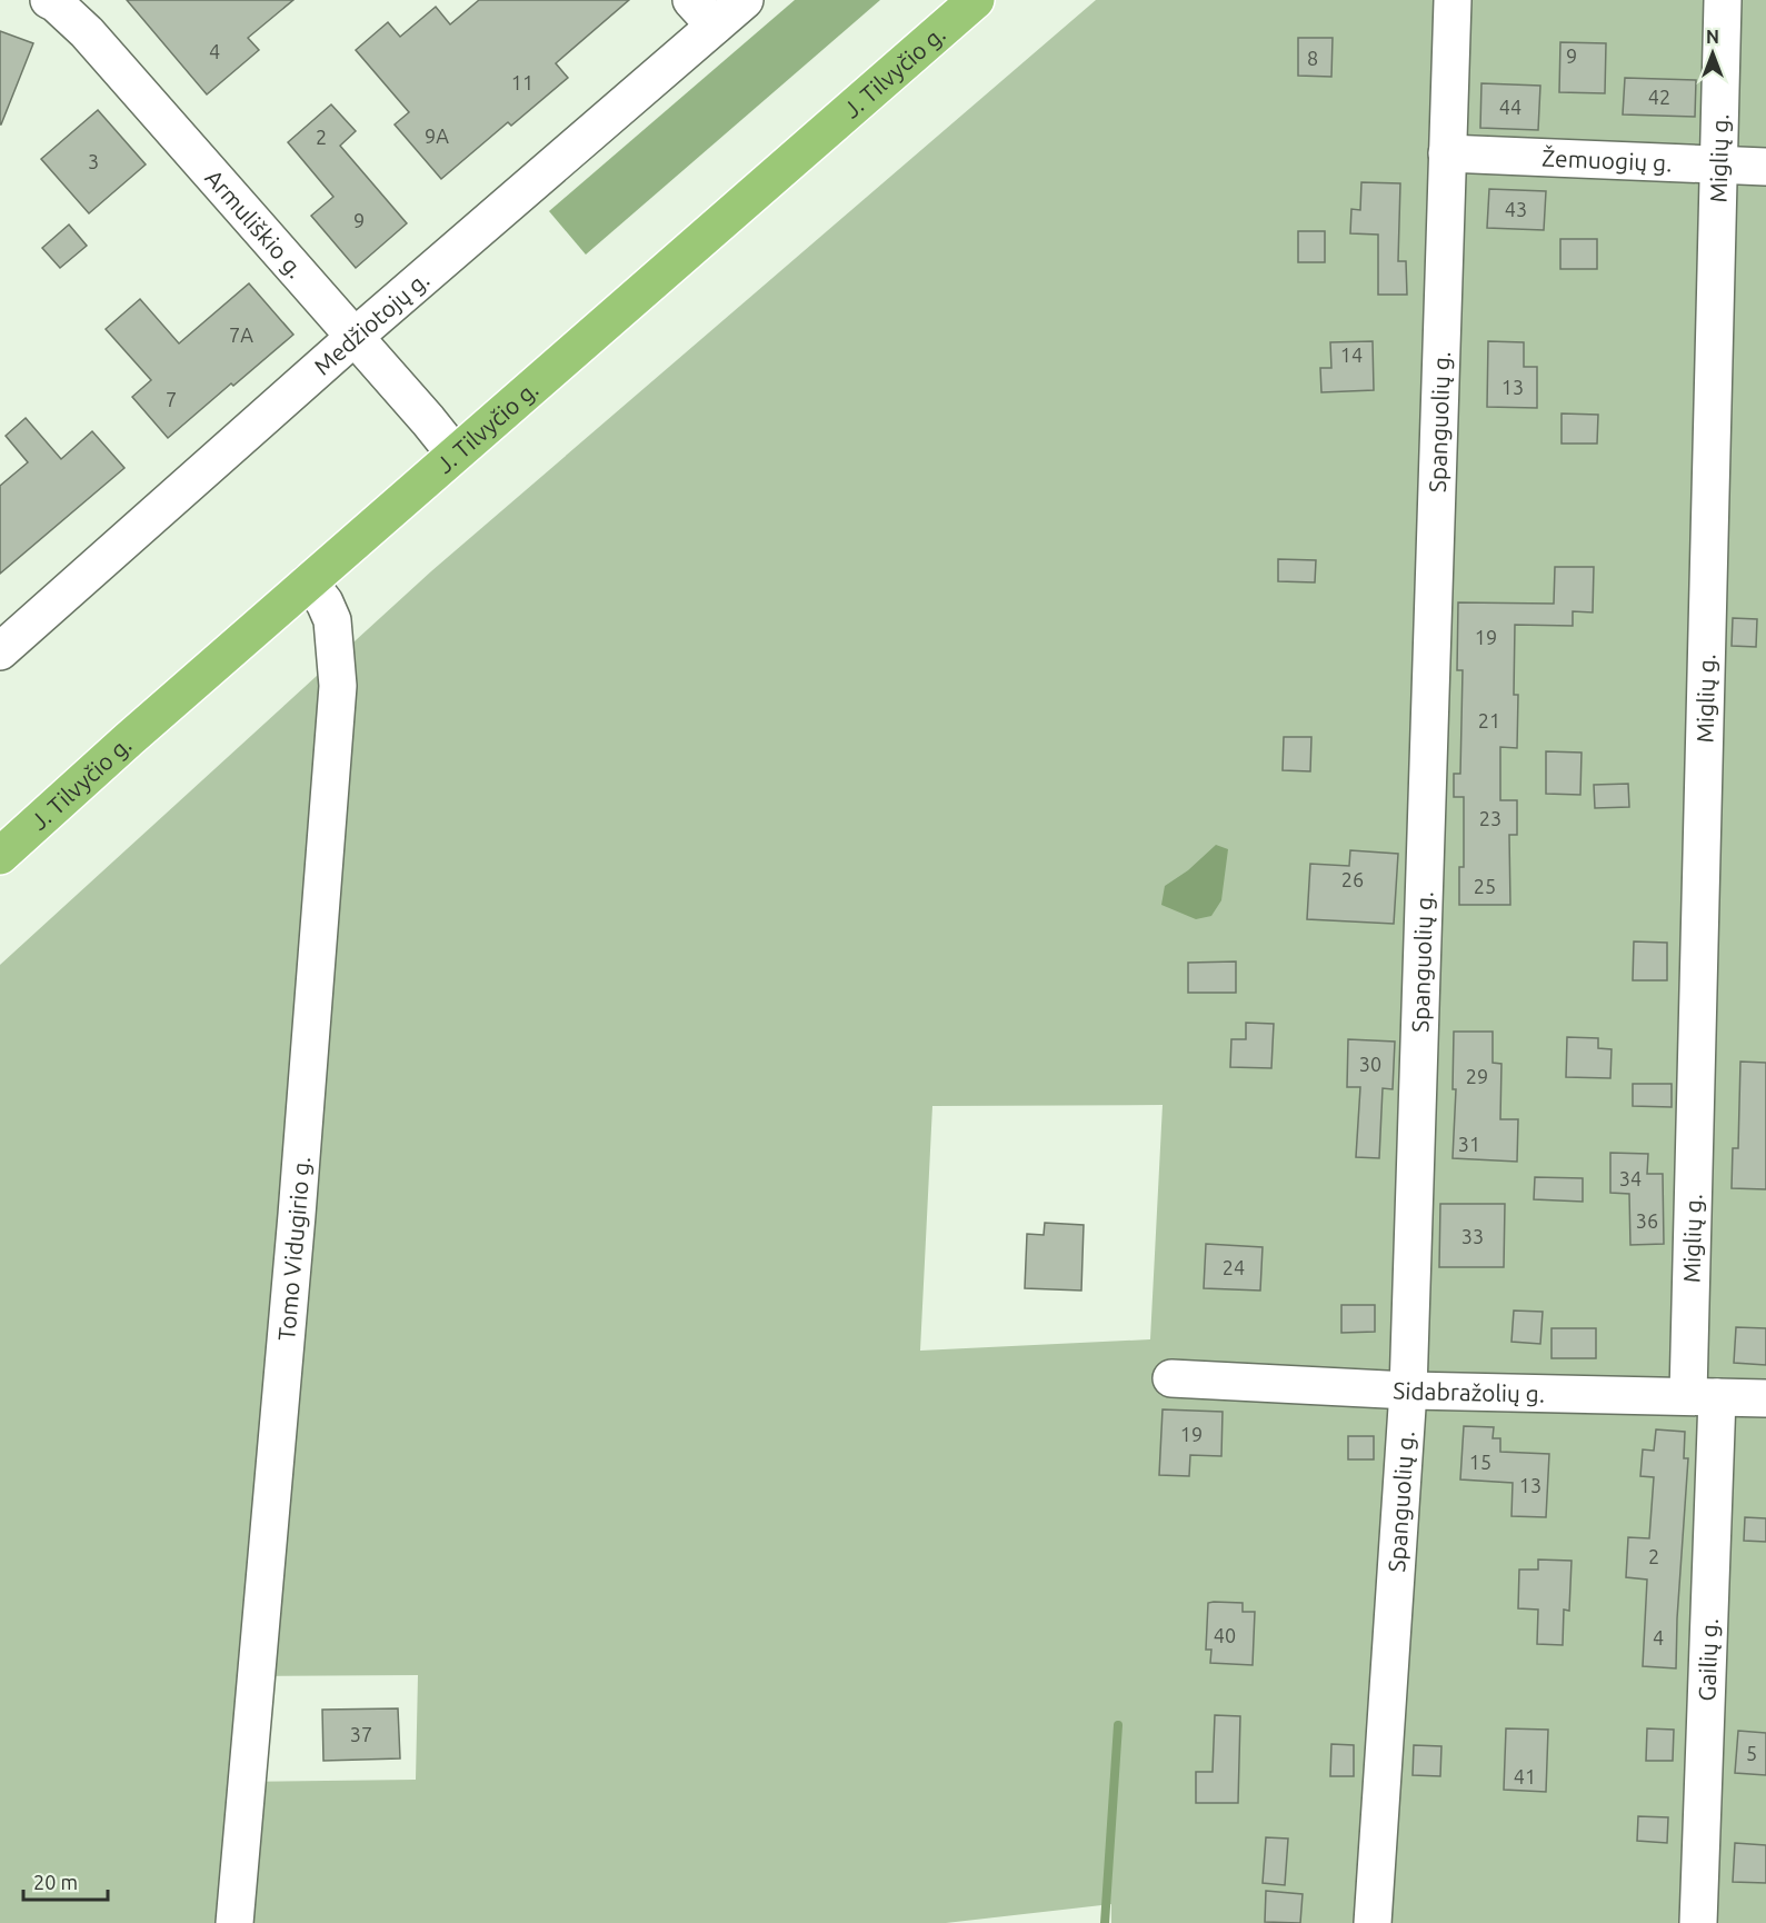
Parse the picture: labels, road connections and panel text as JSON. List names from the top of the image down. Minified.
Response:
{"streets":{"main road":["J. Tilvyčio g."],"street":["Miglių g.","Žemuogių g.","Armuliškio g.","Medžiotojų g.","Spanguolių g.","Tomo Vidugirio g.","Sidabražolių g.","Gailių g."]},"crossings":[["J. Tilvyčio g.","Armuliškio g."],["J. Tilvyčio g.","Tomo Vidugirio g."],["Miglių g.","Žemuogių g."],["Miglių g.","Sidabražolių g."],["Miglių g.","Gailių g."],["Žemuogių g.","Spanguolių g."],["Armuliškio g.","Medžiotojų g."],["Spanguolių g.","Sidabražolių g."],["Sidabražolių g.","Gailių g."]],"house_numbers":["4","9","8","11","42","44","9A","2","3","43","9","7A","14","13","7","19","21","23","26","25","30","29","31","34","36","33","24","19","15","13","2","40","4","37","5","41"],"scale_bar":"20 m","north":"top"}
